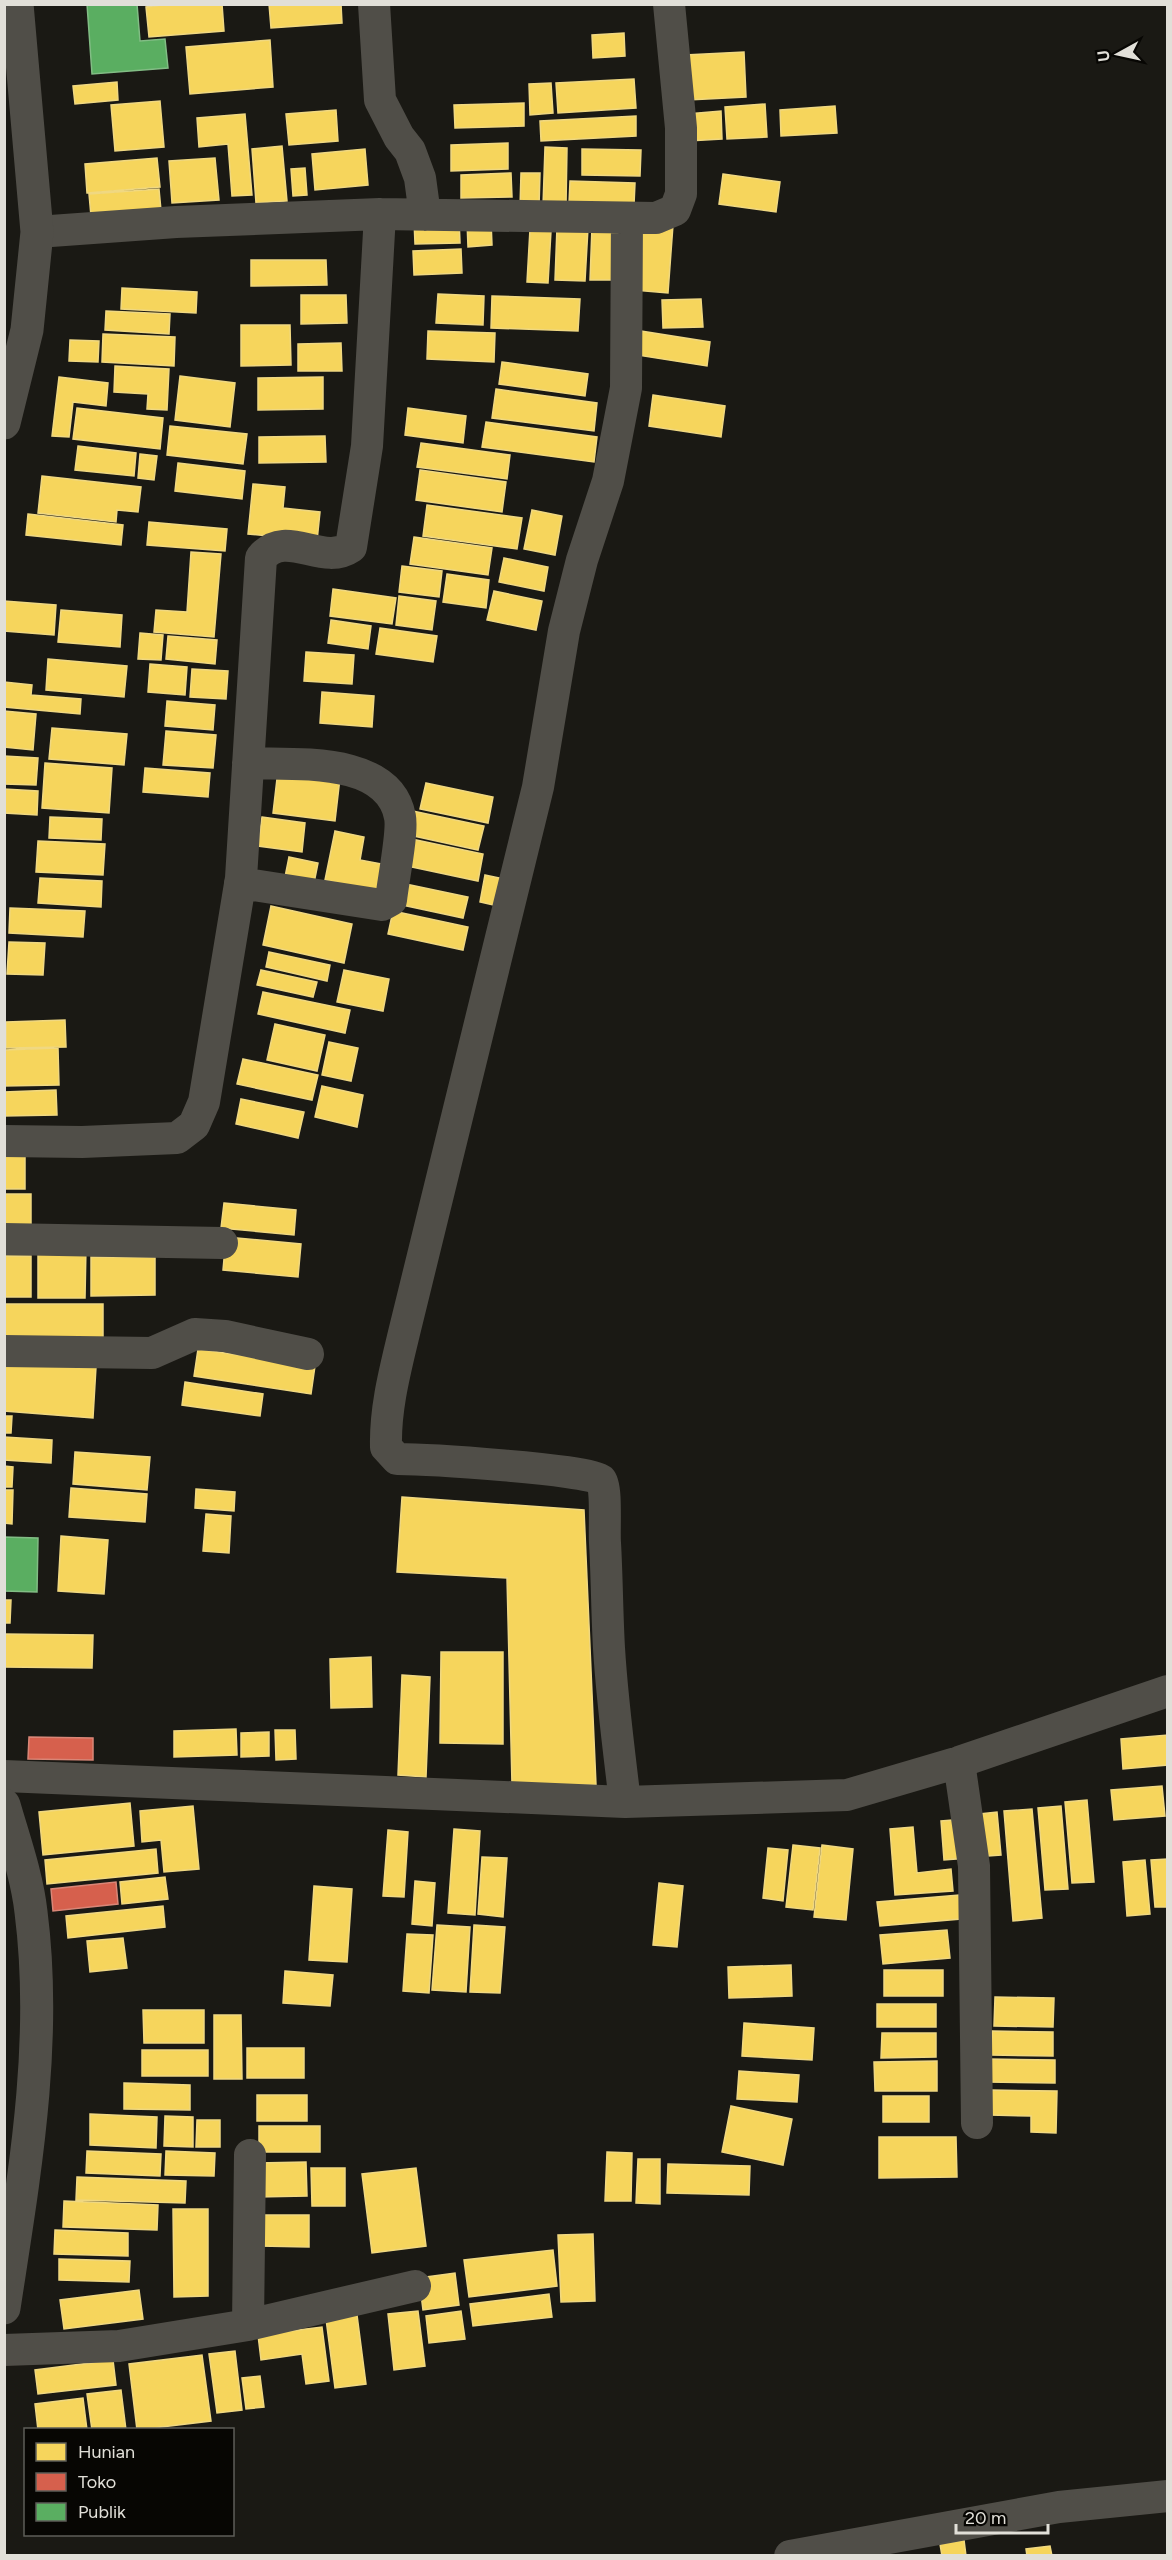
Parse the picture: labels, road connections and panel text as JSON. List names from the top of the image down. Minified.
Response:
{"legend":["Hunian","Toko","Publik"],"scale_bar":"20 m","north":"left"}
